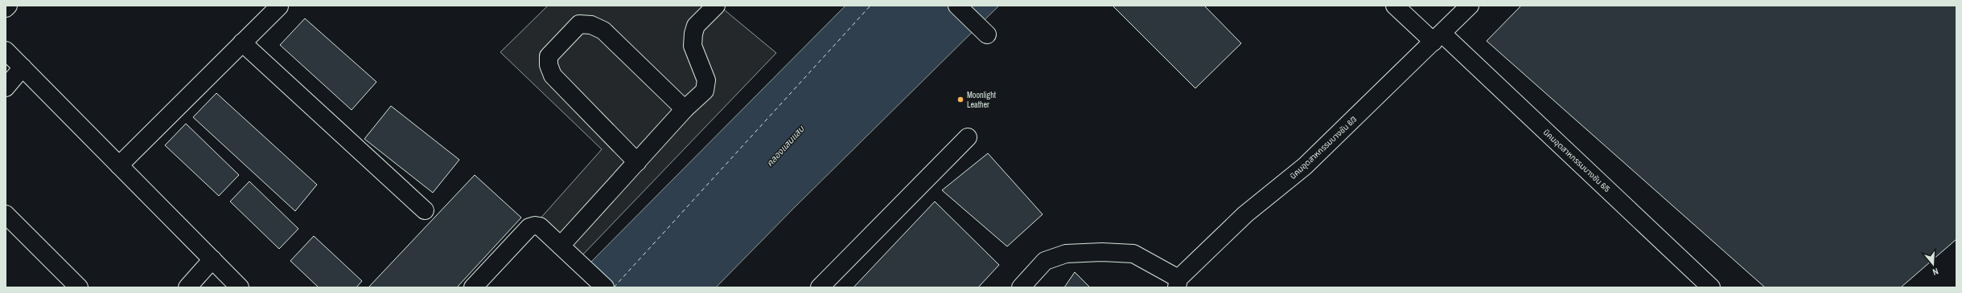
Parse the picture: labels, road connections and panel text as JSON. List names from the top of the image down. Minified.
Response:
{"streets":{"street":["นิคมอุตสาหกรรมบางชัน 6/3","นิคมอุตสาหกรรมบางชัน 6/5"]},"crossings":[["นิคมอุตสาหกรรมบางชัน 6/3","นิคมอุตสาหกรรมบางชัน 6/5"]],"water":["คลองแสนแสบ"],"places":["Moonlight Leather"],"north":"bottom"}
